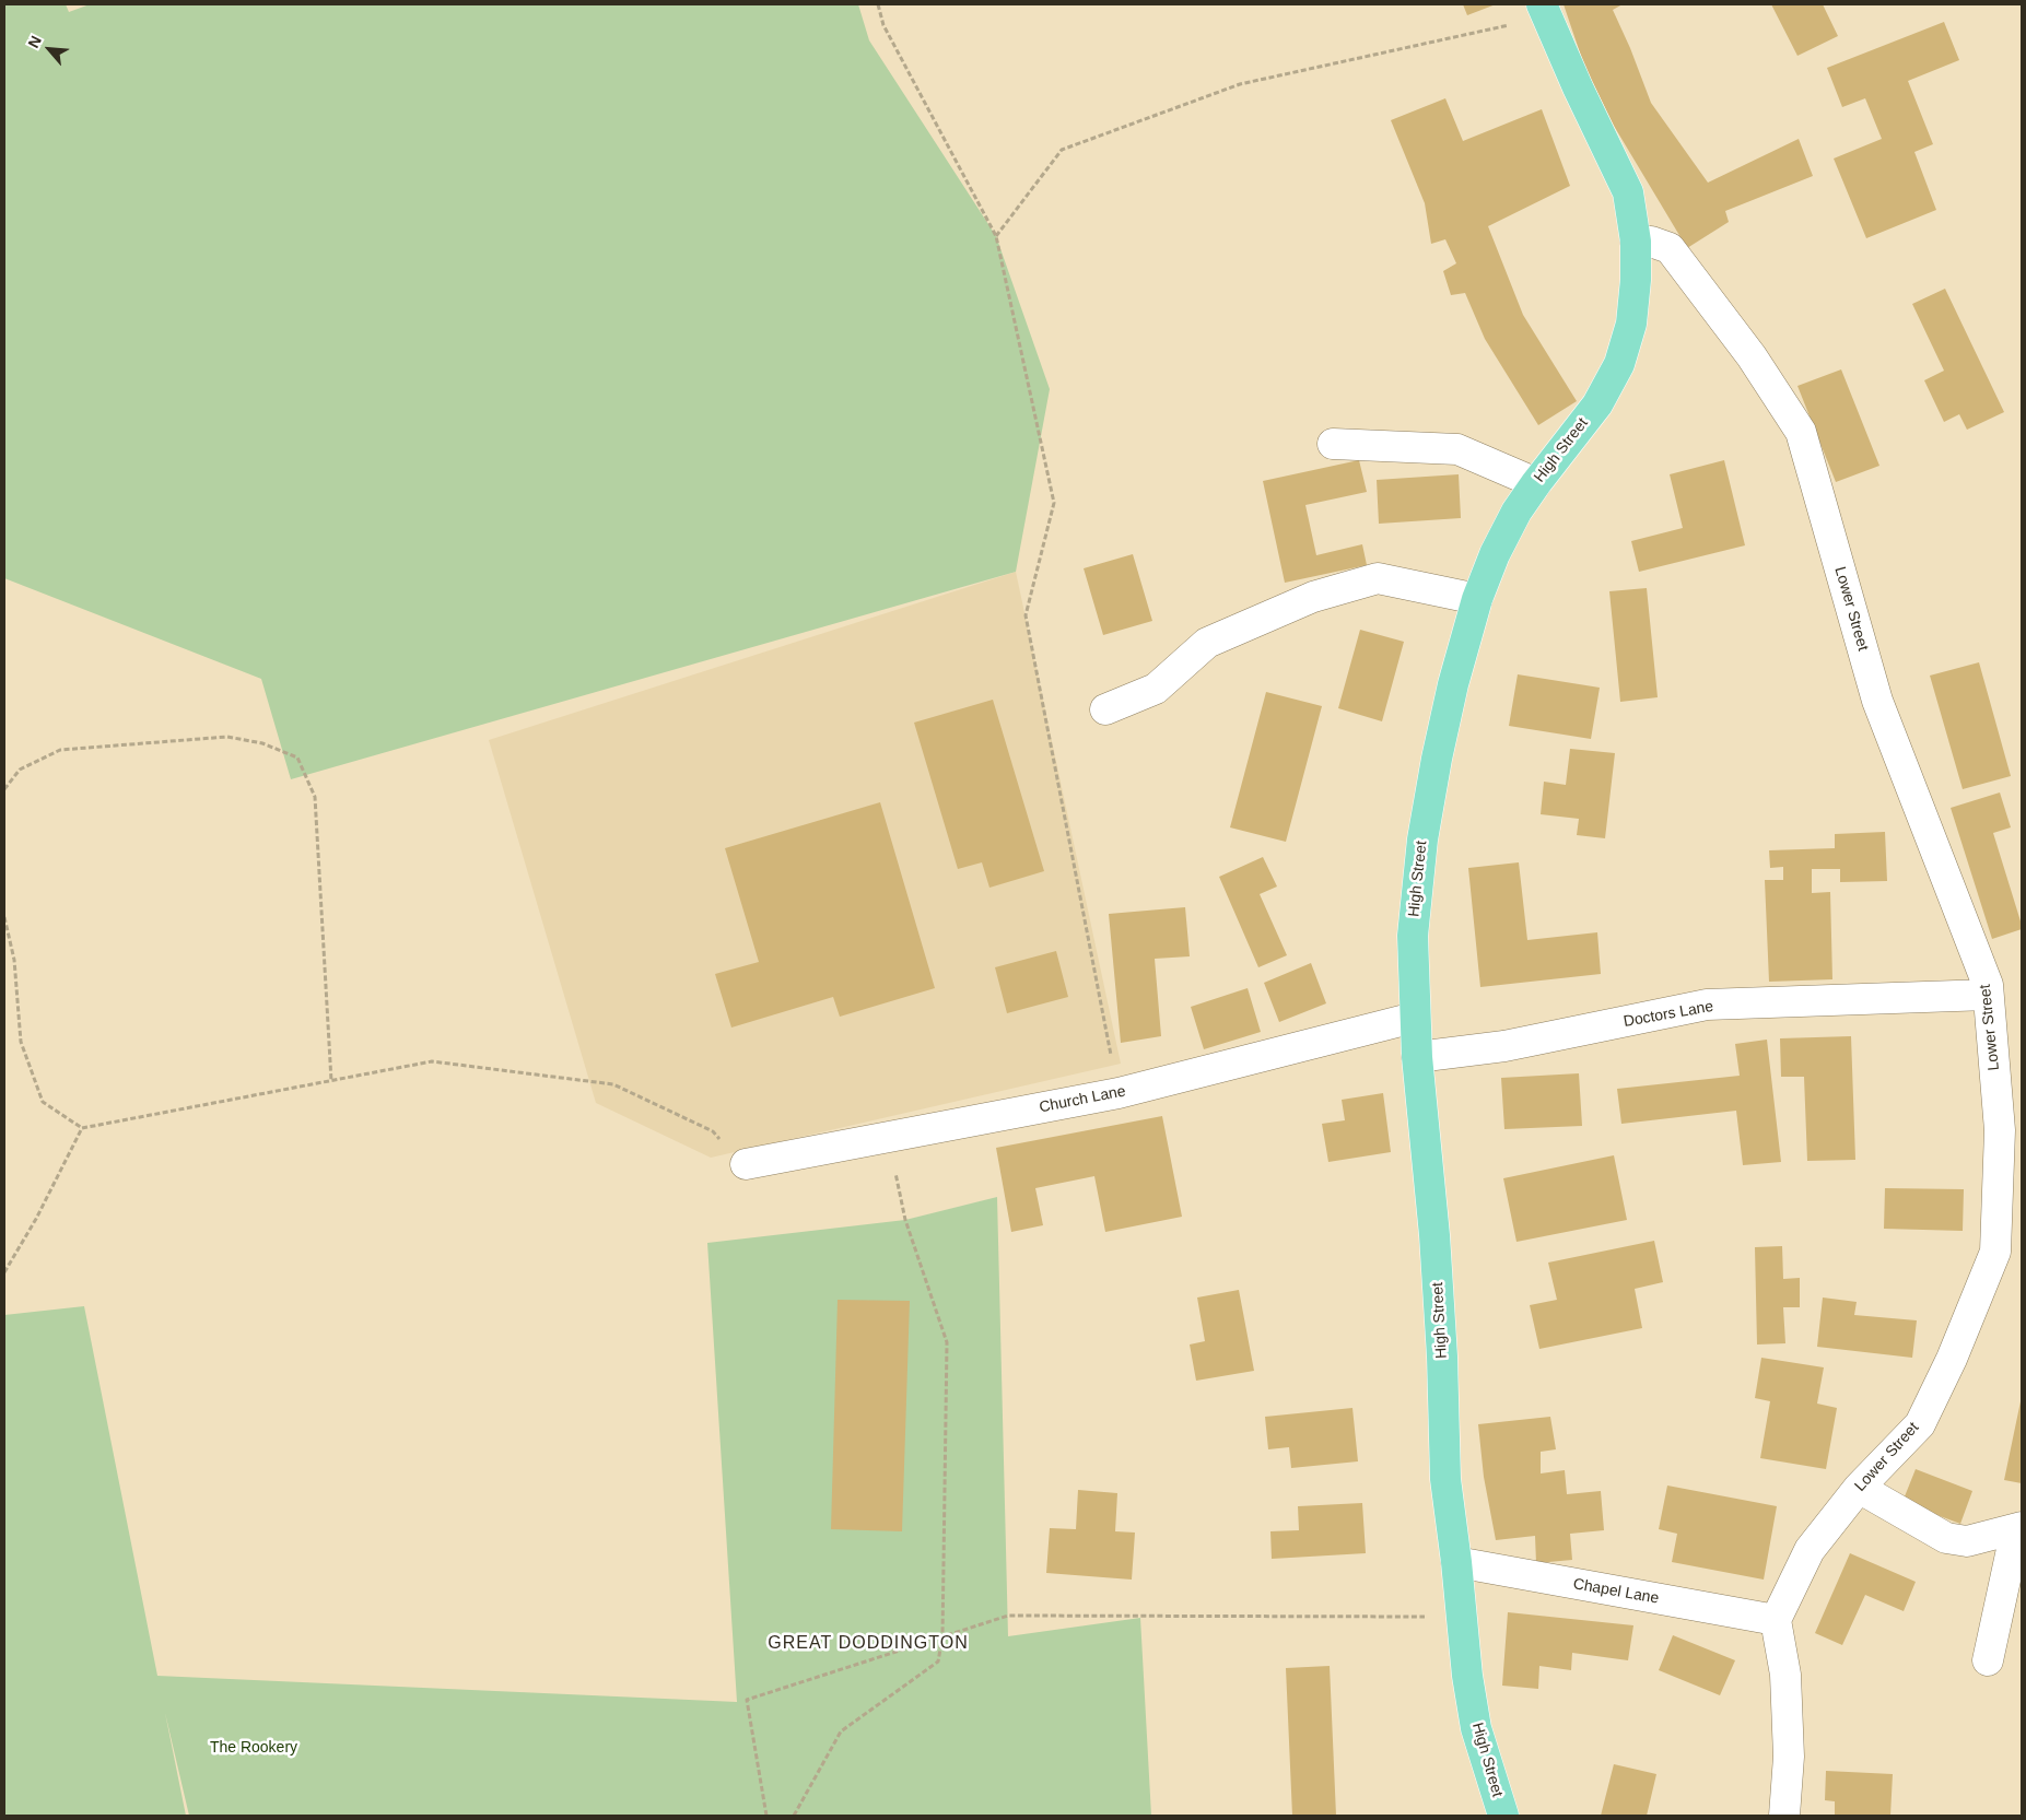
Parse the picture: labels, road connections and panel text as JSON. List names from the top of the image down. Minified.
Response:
{"streets":{"main road":["High Street"],"street":["Lower Street","Doctors Lane","Church Lane","Chapel Lane"]},"crossings":[["High Street","Lower Street"],["High Street","Doctors Lane"],["High Street","Church Lane"],["High Street","Chapel Lane"],["Lower Street","Doctors Lane"],["Lower Street","Chapel Lane"]],"districts":["GREAT DODDINGTON"],"parks":["The Rookery"],"north":"top left"}
